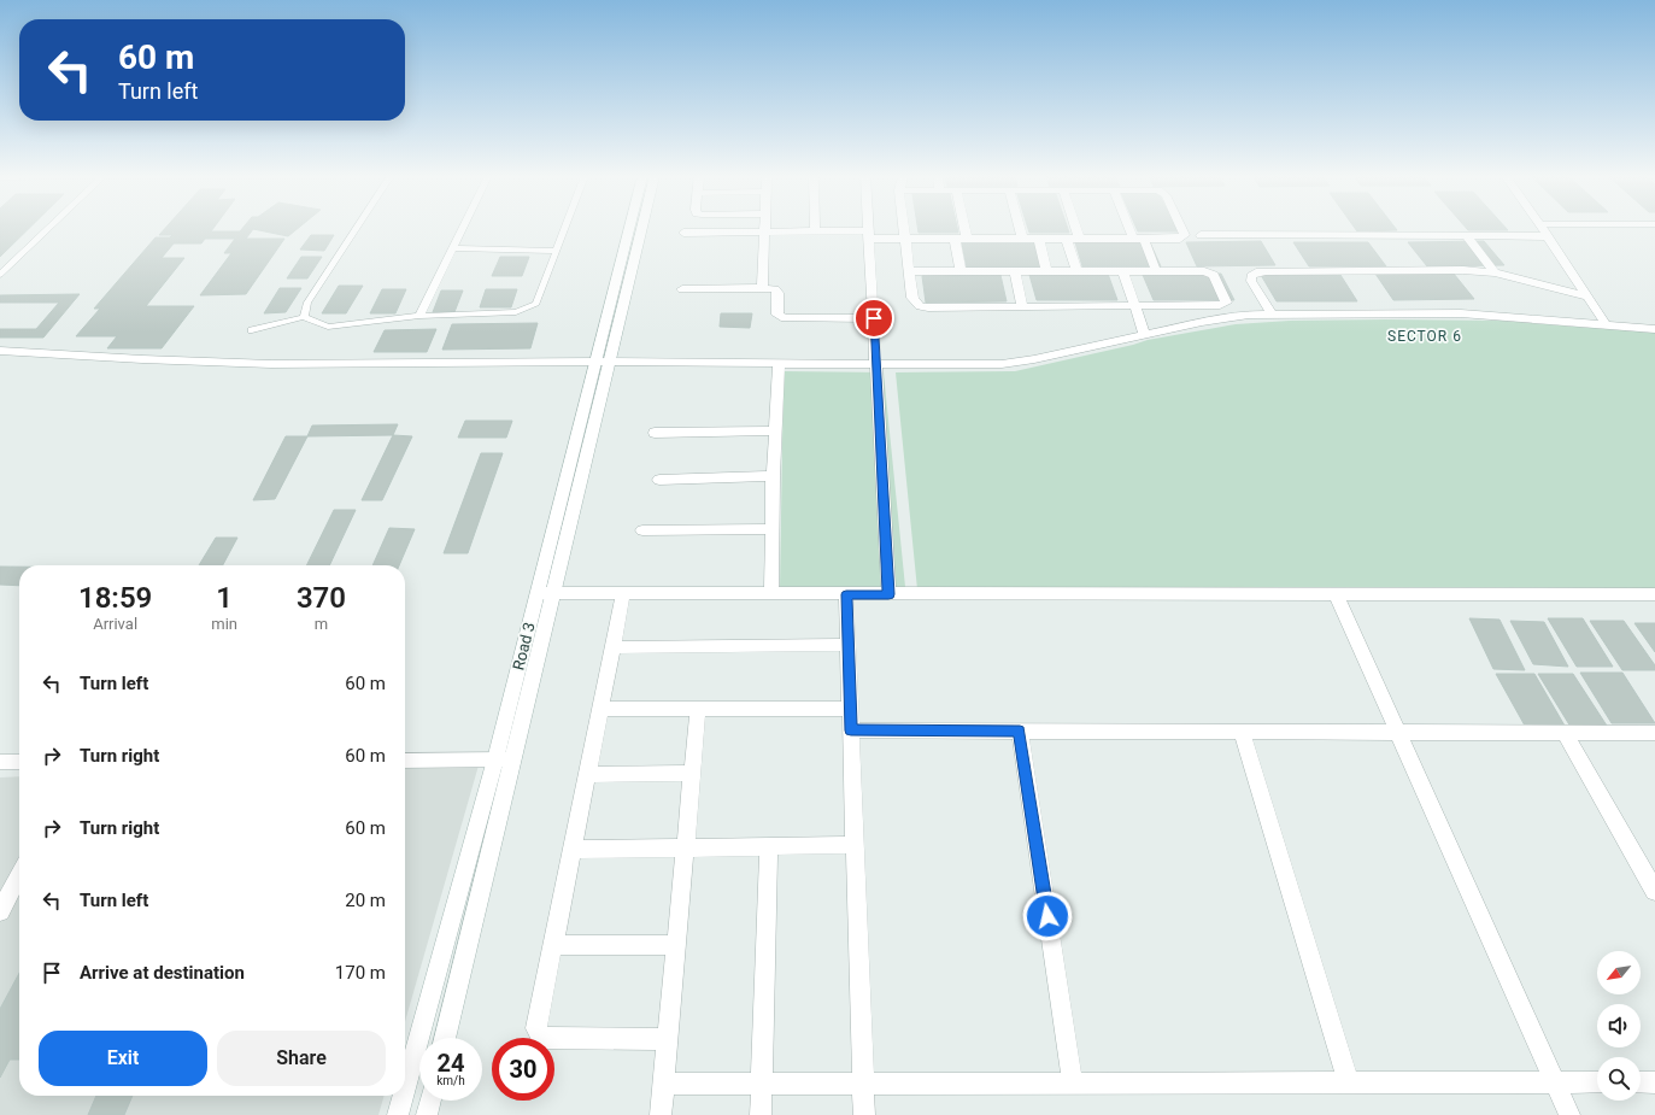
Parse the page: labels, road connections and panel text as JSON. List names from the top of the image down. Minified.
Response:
{"streets":{"street":["Road 3"]},"districts":["SECTOR 6"],"north":"bottom left","page":{"turn":["60 m","Turn left"],"eta":["18:59","Arrival","1","min","370","m"],"list":[{"name":"Turn left","value":"60 m"},{"name":"Turn right","value":"60 m"},{"name":"Turn right","value":"60 m"},{"name":"Turn left","value":"20 m"},{"name":"Arrive at destination","value":"170 m"}],"buttons":["Exit","Share"],"speed":"24 km/h","limit":"30"}}
